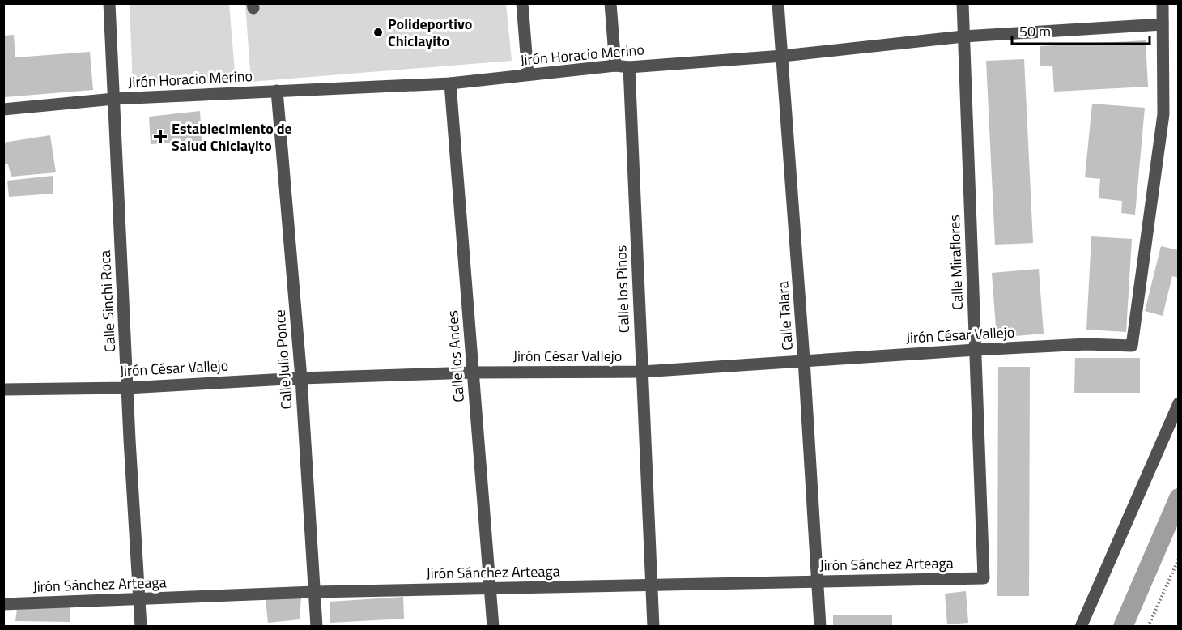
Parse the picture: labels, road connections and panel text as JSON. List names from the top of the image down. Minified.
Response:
{"streets":{"street":["Jirón Horacio Merino","Calle Miraflores","Calle los Pinos","Calle Sinchi Roca","Calle Talara","Jirón César Vallejo","Calle los Andes","Calle Julio Ponce","Jirón Sánchez Arteaga"]},"crossings":[["Jirón Horacio Merino","Calle Miraflores"],["Jirón Horacio Merino","Calle los Pinos"],["Jirón Horacio Merino","Calle Sinchi Roca"],["Jirón Horacio Merino","Calle Talara"],["Jirón Horacio Merino","Jirón César Vallejo"],["Jirón Horacio Merino","Calle los Andes"],["Jirón Horacio Merino","Calle Julio Ponce"],["Calle Miraflores","Jirón César Vallejo"],["Calle Miraflores","Jirón Sánchez Arteaga"],["Calle los Pinos","Jirón César Vallejo"],["Calle los Pinos","Jirón Sánchez Arteaga"],["Calle Sinchi Roca","Jirón César Vallejo"],["Calle Sinchi Roca","Jirón Sánchez Arteaga"],["Calle Talara","Jirón César Vallejo"],["Calle Talara","Jirón Sánchez Arteaga"],["Jirón César Vallejo","Calle los Andes"],["Jirón César Vallejo","Calle Julio Ponce"],["Calle los Andes","Jirón Sánchez Arteaga"],["Calle Julio Ponce","Jirón Sánchez Arteaga"]],"places":{"other":["Polideportivo Chiclayito"],"health":["Establecimiento de Salud Chiclayito"]},"scale_bar":"50 m"}
